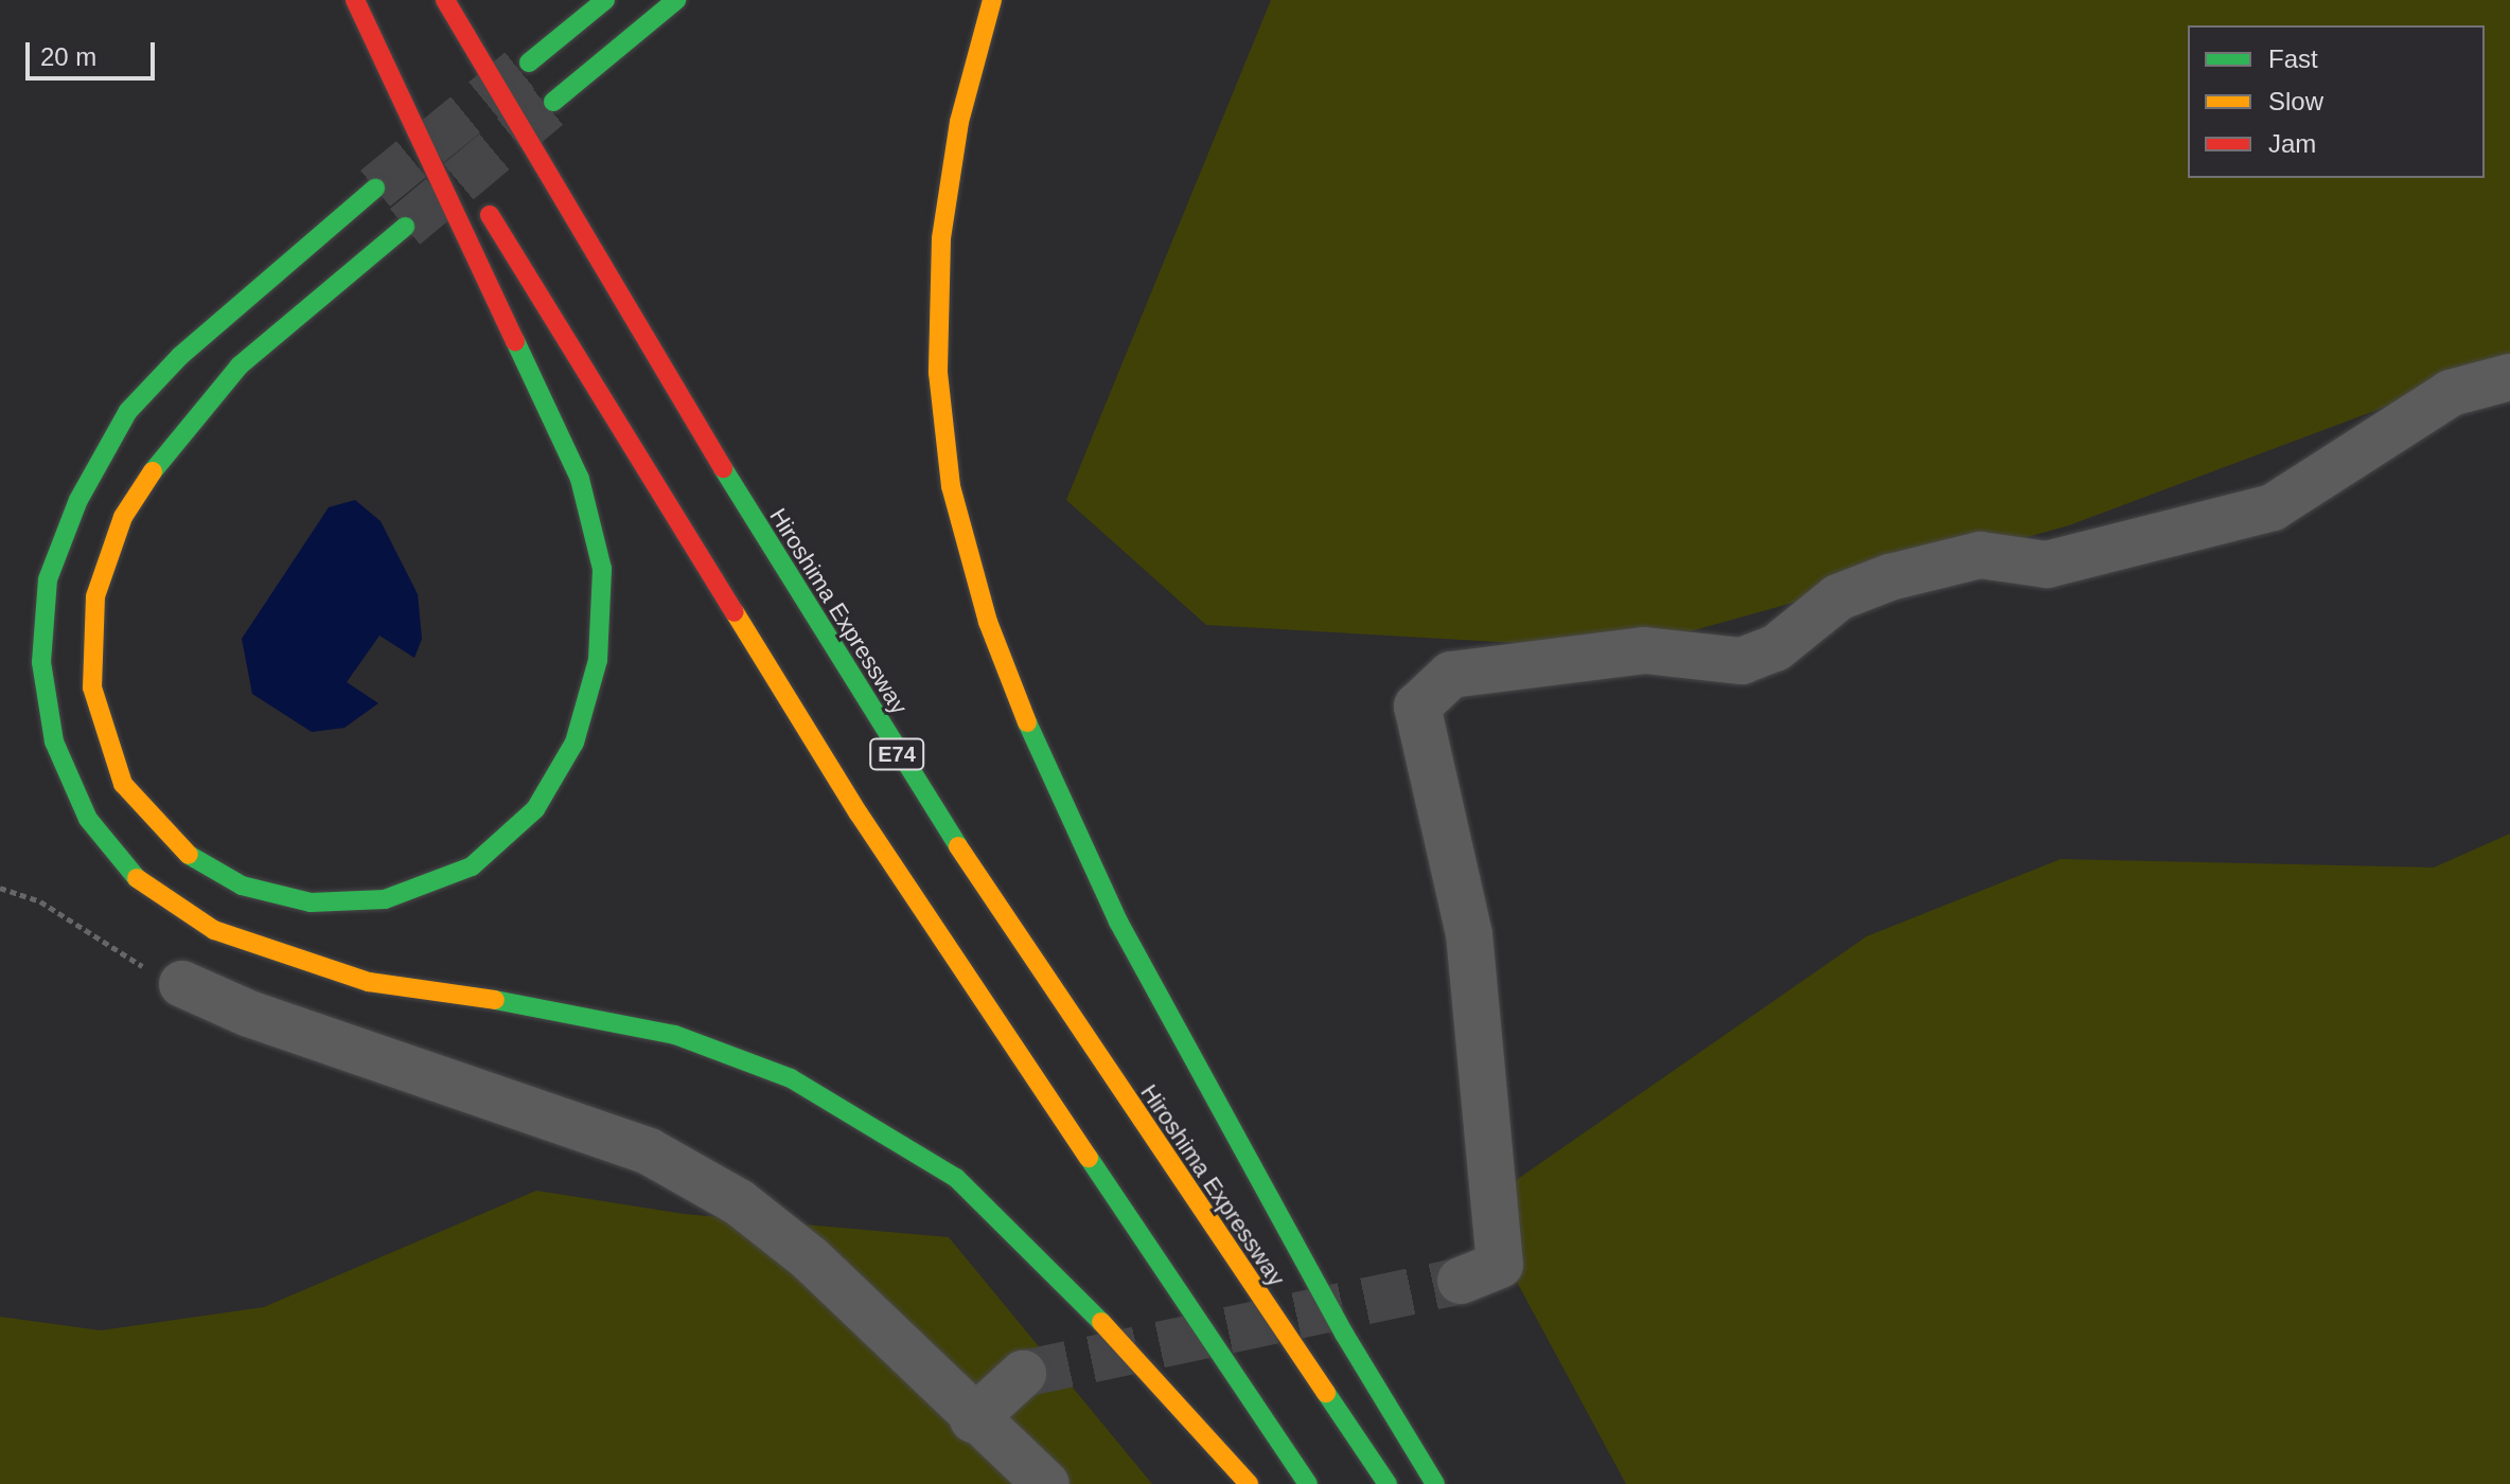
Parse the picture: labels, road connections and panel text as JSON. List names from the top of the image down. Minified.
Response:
{"streets":{"highway":["Hiroshima Expressway","E74"]},"legend":["Fast","Slow","Jam"],"scale_bar":"20 m"}
